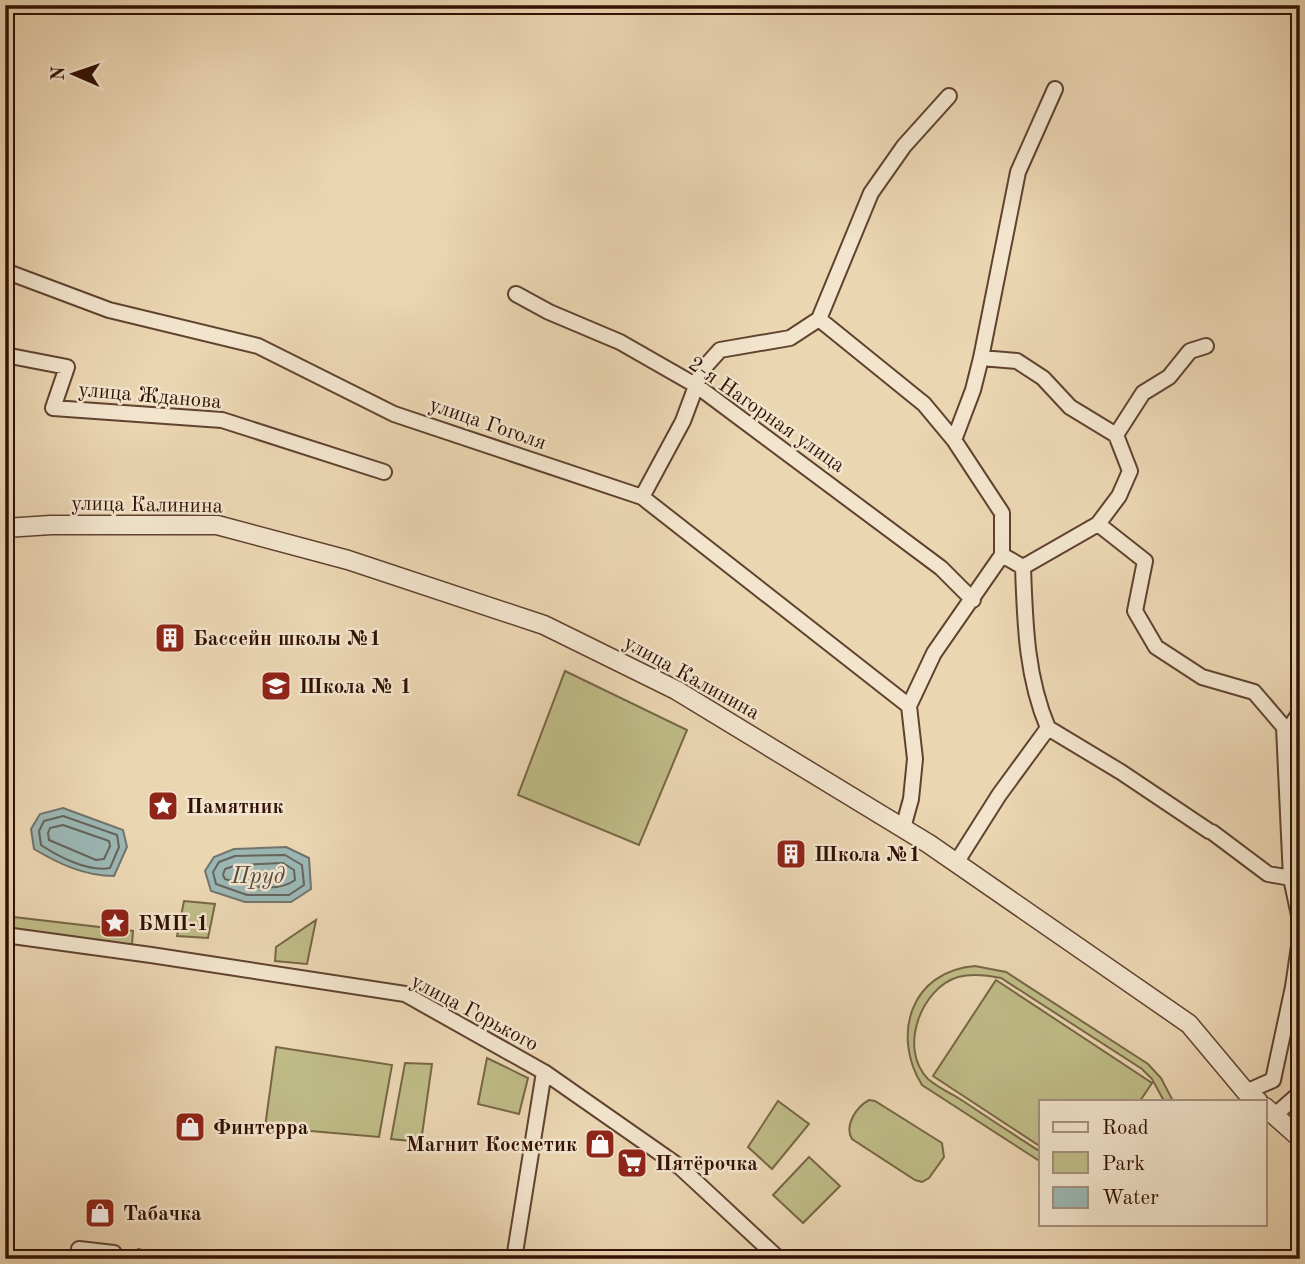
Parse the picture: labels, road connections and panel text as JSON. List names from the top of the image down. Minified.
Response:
{"streets":{"street":["улица Жданова","2-я Нагорная улица","улица Гоголя","улица Калинина","улица Горького"]},"water":["Пруд"],"places":{"building":["Бассейн школы №1","Школа №1"],"school or university":["Школа № 1"],"place":["Памятник","БМП-1"],"shop":["Финтерра","Магнит Косметик","Табачка"],"supermarket":["Пятёрочка"]},"legend":["Road","Park","Water"],"north":"left"}
